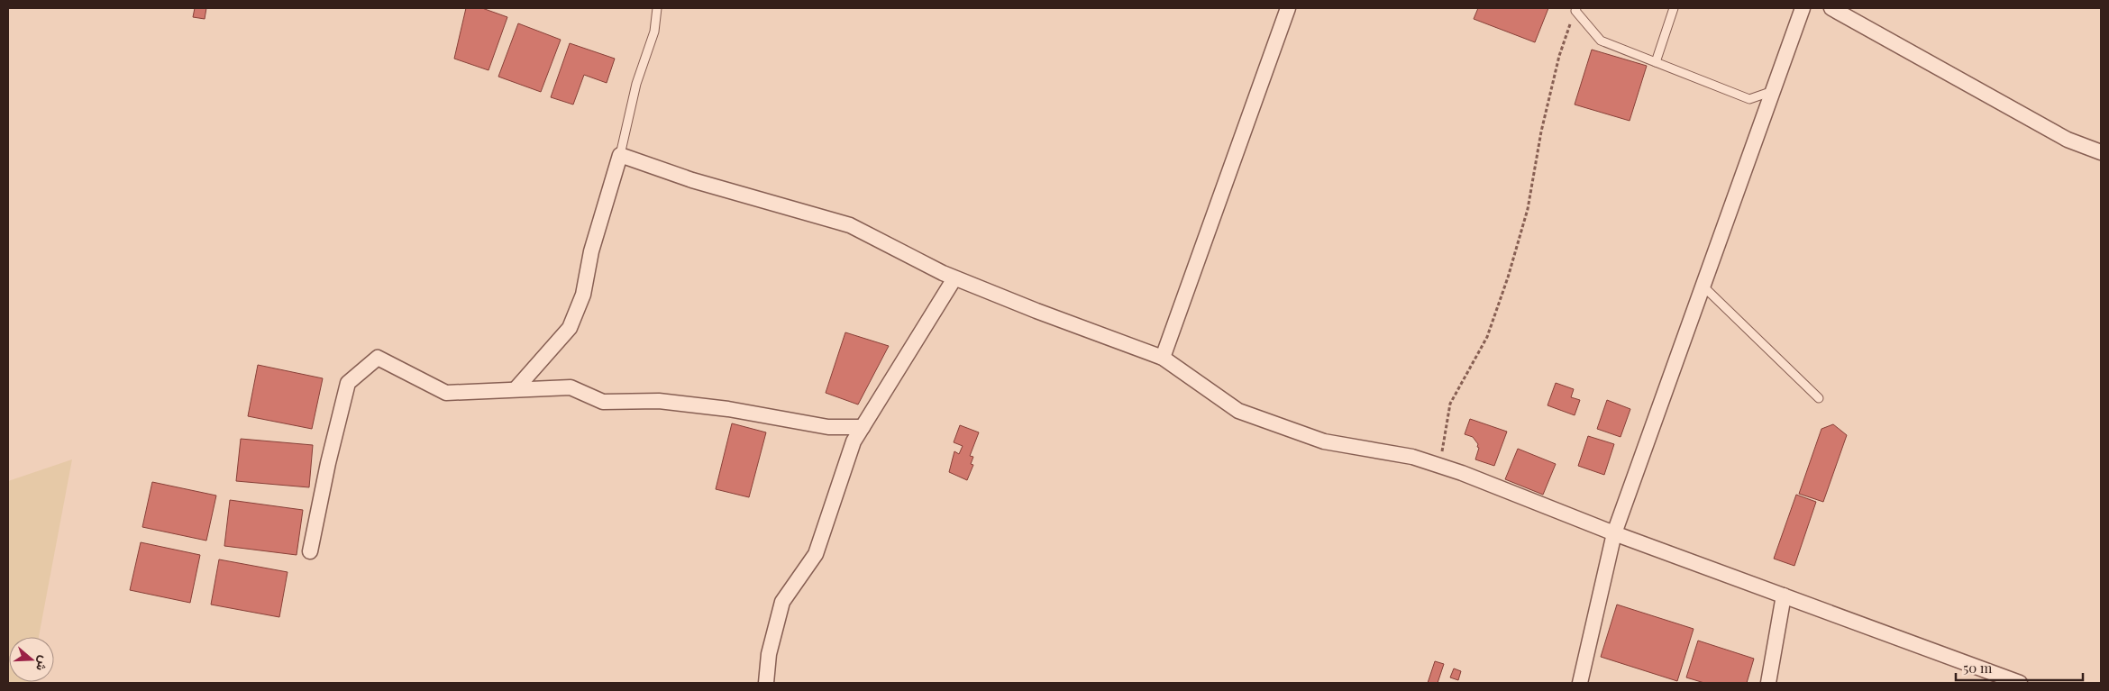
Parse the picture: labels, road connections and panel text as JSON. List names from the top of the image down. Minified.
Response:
{"scale_bar":"50 m","north":"right"}
